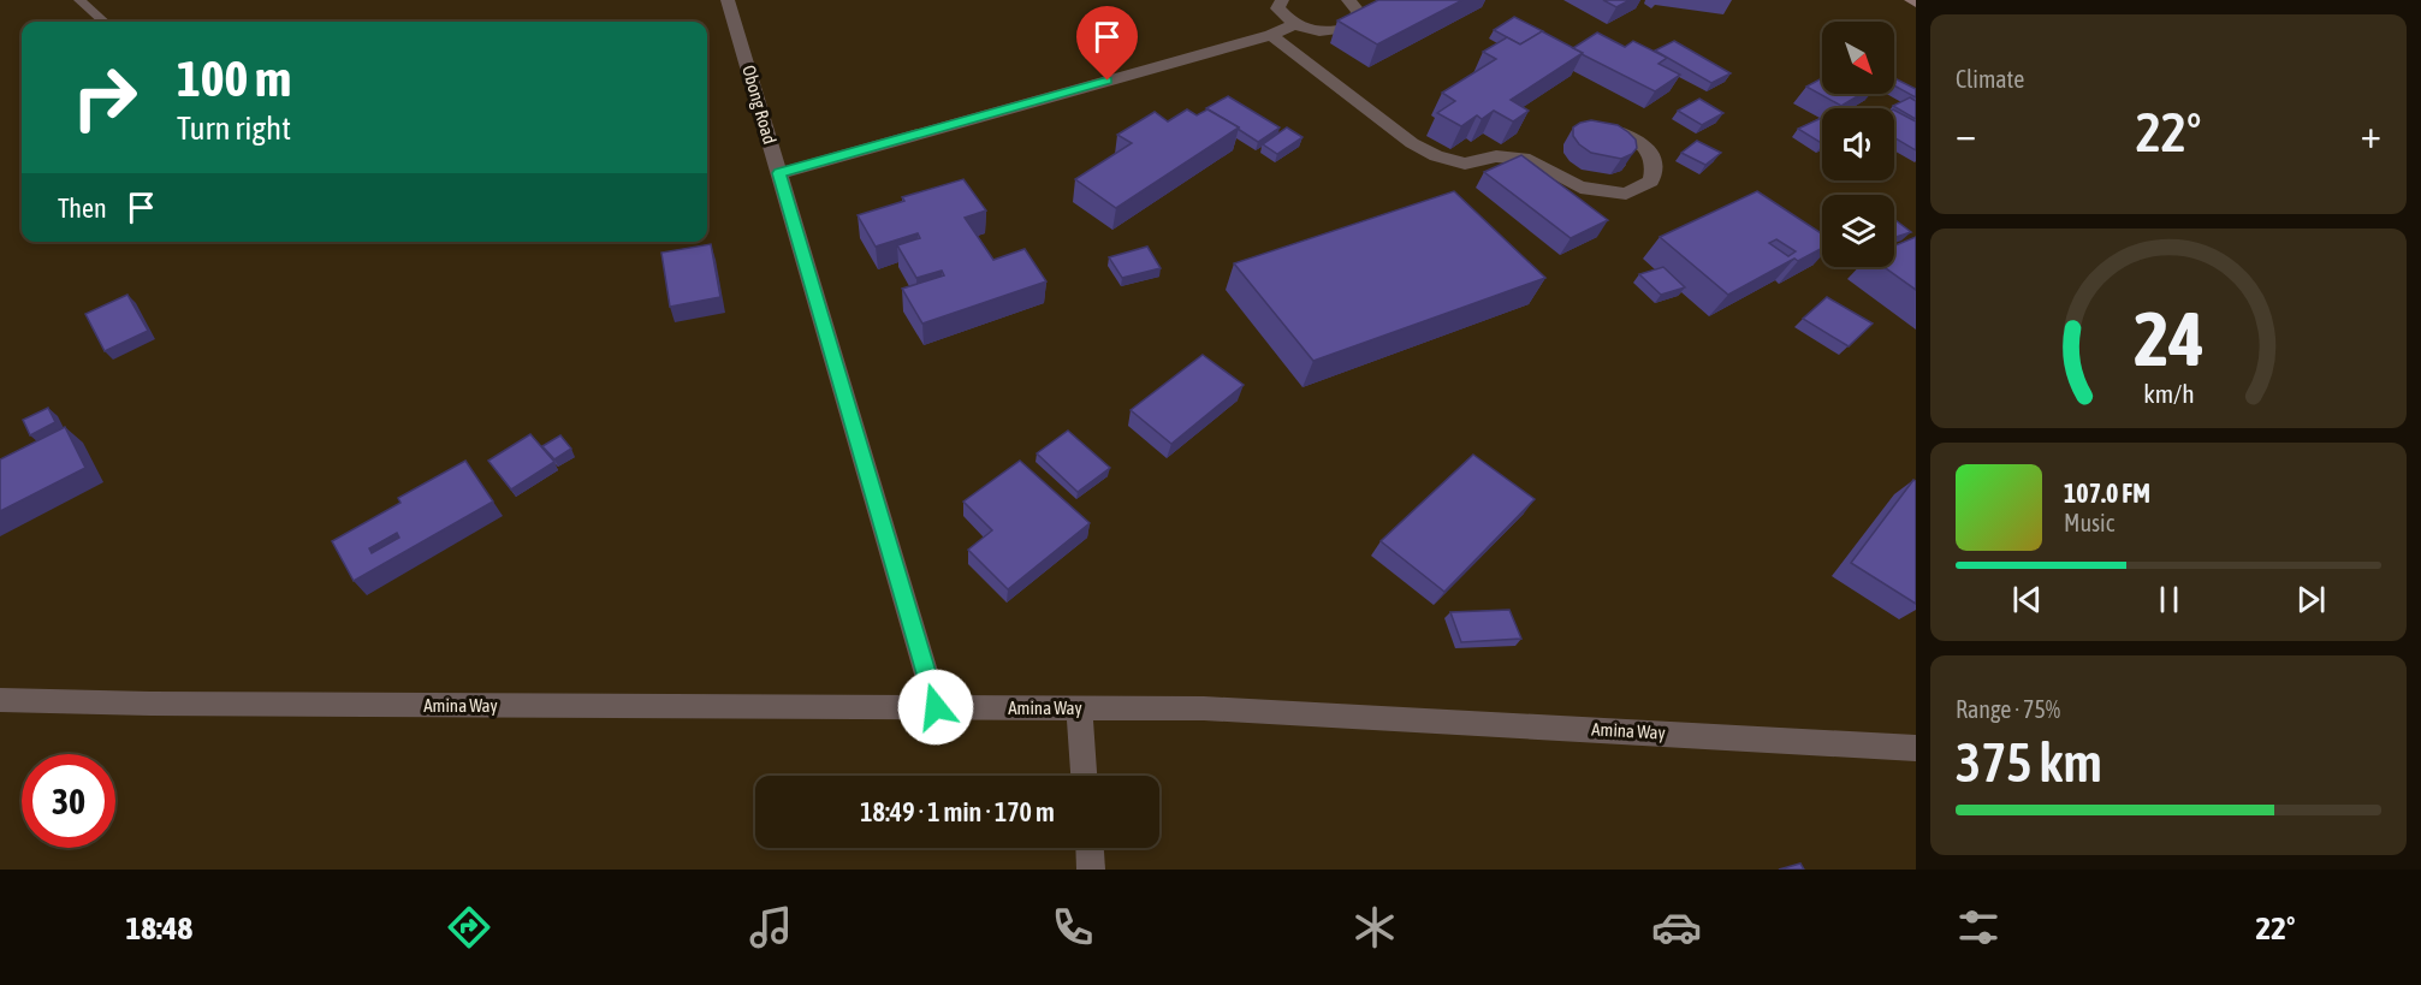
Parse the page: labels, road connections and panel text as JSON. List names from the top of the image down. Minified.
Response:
{"streets":{"street":["Obong Road","Amina Way"]},"crossings":[["Obong Road","Amina Way"]],"north":"bottom right","page":{"tile":["Climate",["Range · 75%","375 km"]],"turn":["100 m","Turn right"],"heat":["−","22°","+"],"then":"Then","song":["107.0 FM","Music"],"limit":"30","trip":"18:49 · 1 min · 170 m","tabs":["18:48","22°"],"gauge":["24","km/h"]}}
